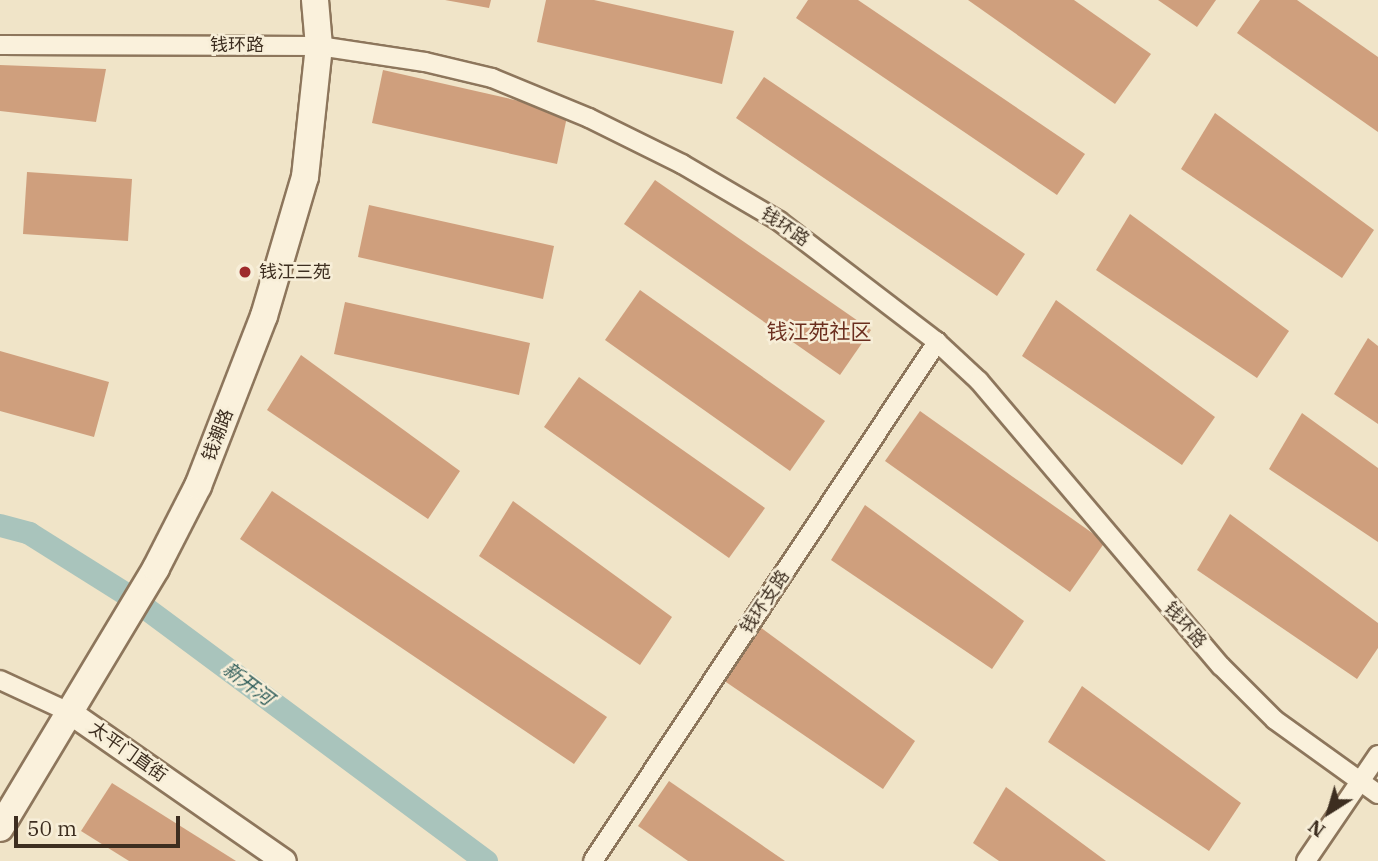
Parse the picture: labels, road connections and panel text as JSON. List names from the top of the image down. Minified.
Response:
{"streets":{"main road":["钱潮路"],"street":["钱环路","钱环支路","太平门直街"]},"crossings":[["钱环路","钱潮路"],["钱环路","钱环支路"],["钱潮路","太平门直街"]],"districts":["钱江苑社区"],"water":["新开河"],"places":["钱江三苑"],"scale_bar":"50 m","north":"bottom left"}
